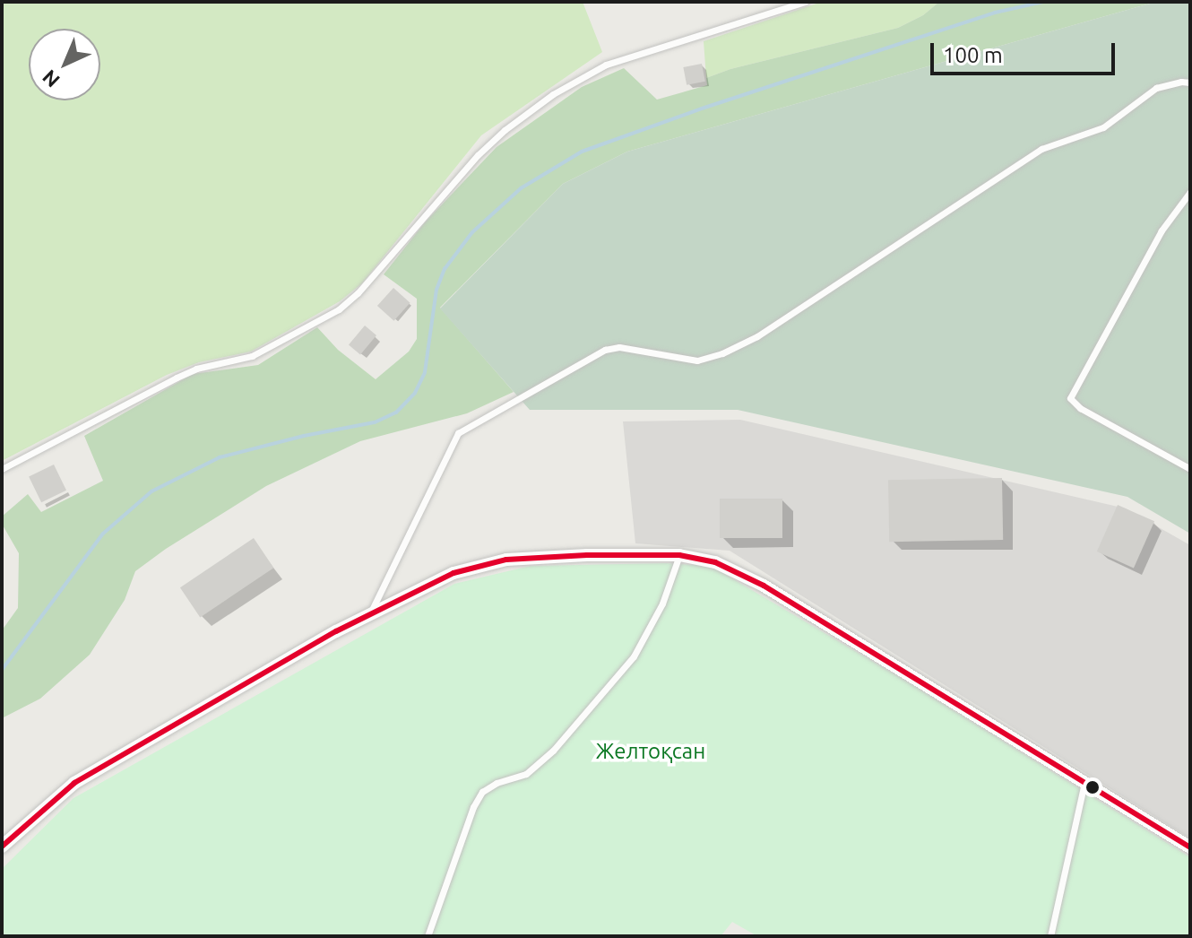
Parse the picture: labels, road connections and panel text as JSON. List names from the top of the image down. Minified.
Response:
{"parks":["Желтоқсан"],"scale_bar":"100 m","north":"bottom left"}
